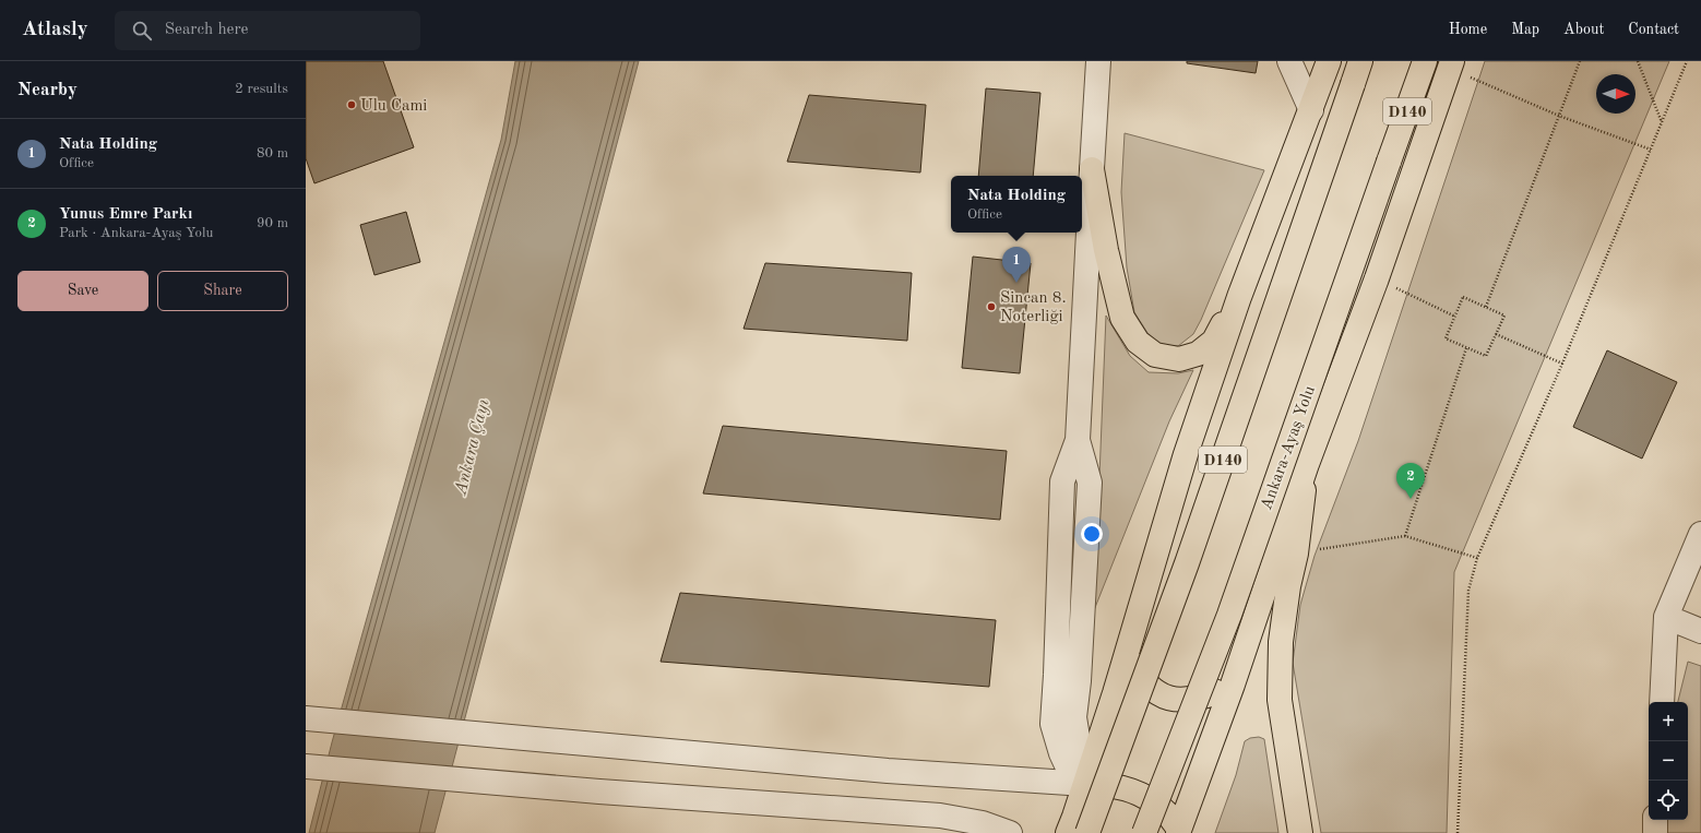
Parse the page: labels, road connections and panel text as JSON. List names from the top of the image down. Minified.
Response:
{"streets":{"main road":["D140","Ankara-Ayaş Yolu"]},"water":["Ankara Çayı"],"places":["Ulu Cami","Sincan 8. Noterliği"],"north":"right","page":{"header":"Atlasly","search":"Search here","nav":["Home","Map","About","Contact"],"heading":["Nearby","2 results"],"list":[{"mark":"1","name":"Nata Holding","note":"Office","value":"80 m"},{"mark":"2","name":"Yunus Emre Parkı","note":"Park · Ankara-Ayaş Yolu","value":"90 m"}],"popup":["Nata Holding","Office"],"pins":["1","2"],"buttons":["Save","Share"],"map_buttons":["+","−"]}}
